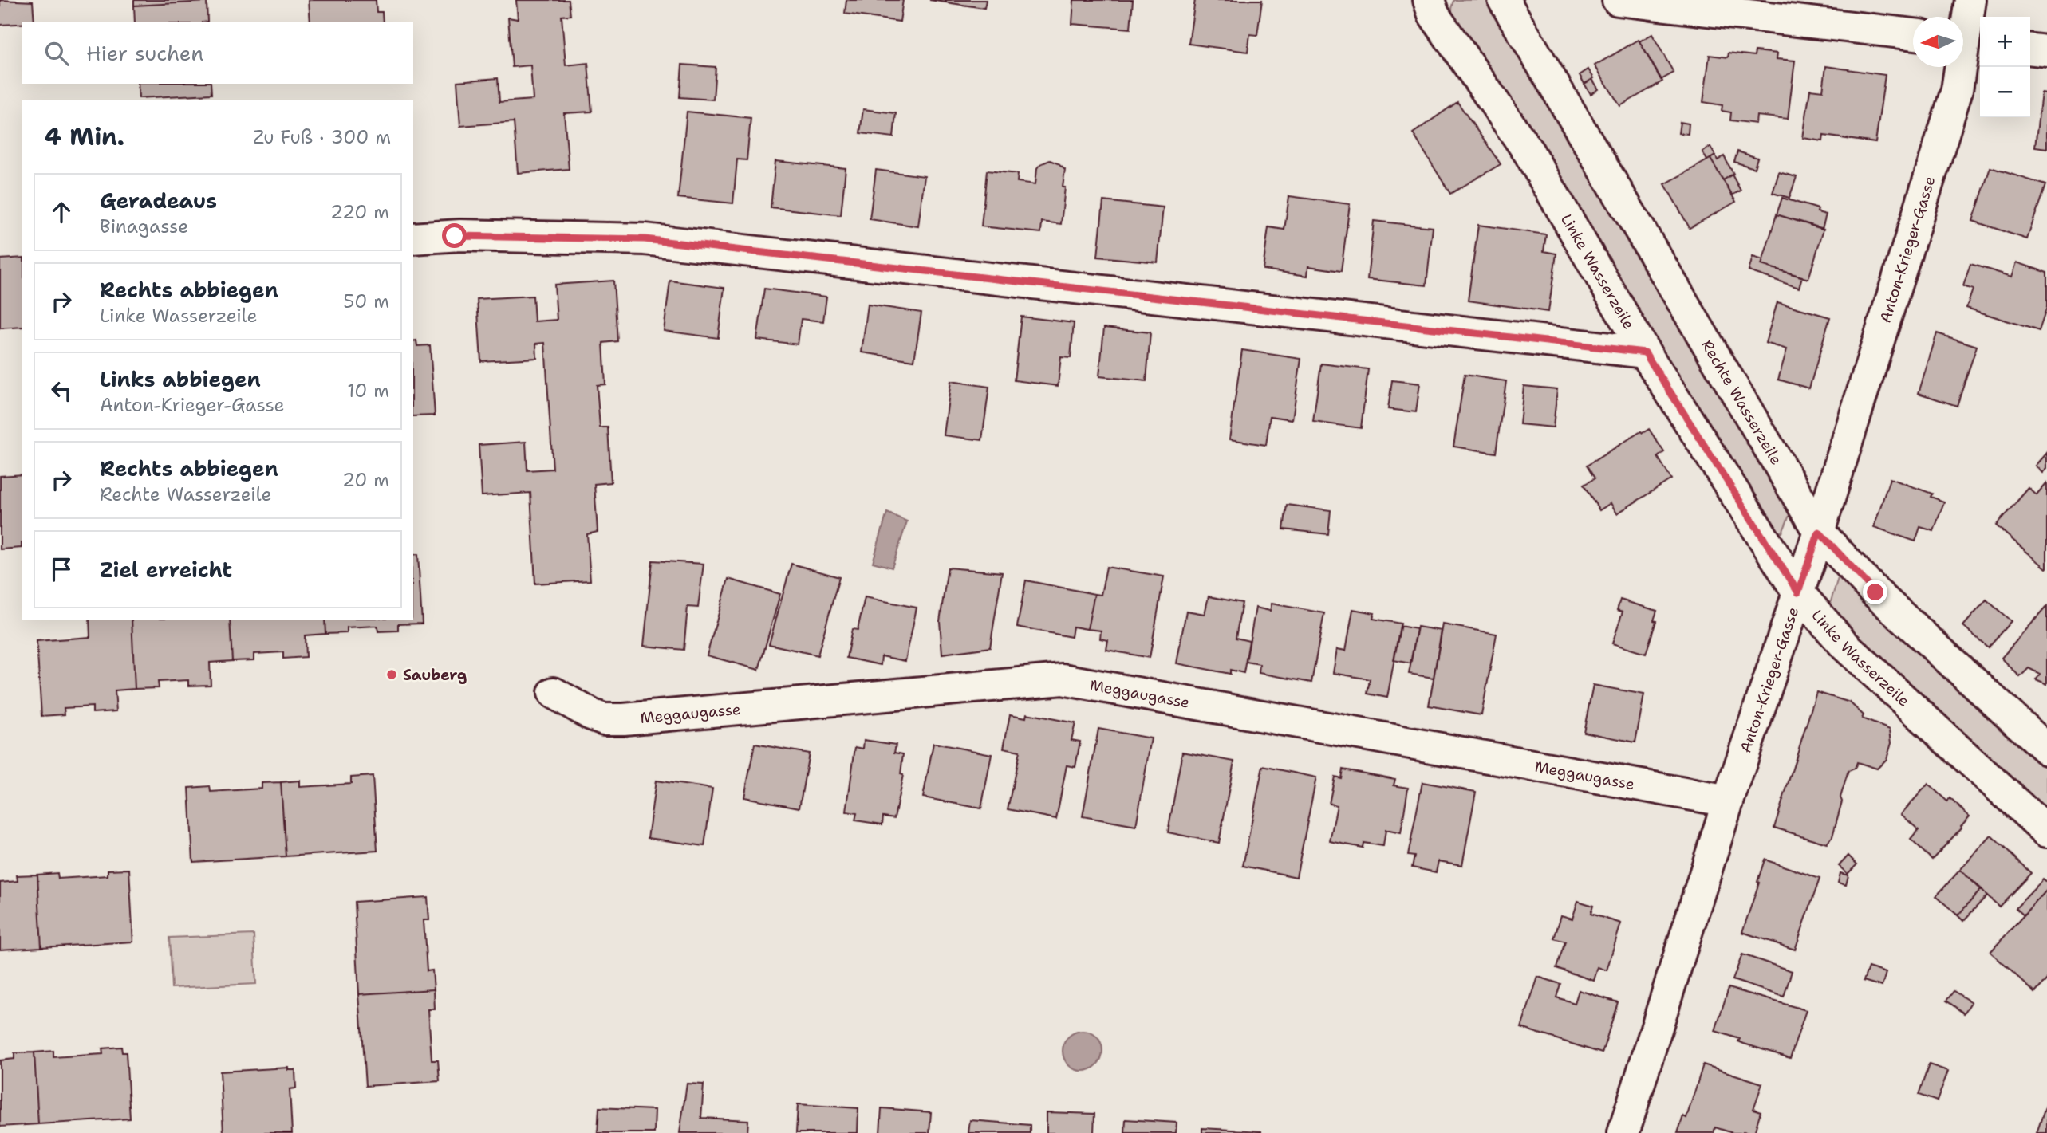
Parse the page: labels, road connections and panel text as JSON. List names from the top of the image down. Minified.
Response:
{"streets":{"street":["Anton-Krieger-Gasse","Linke Wasserzeile","Rechte Wasserzeile","Meggaugasse"]},"crossings":[["Anton-Krieger-Gasse","Linke Wasserzeile"],["Anton-Krieger-Gasse","Rechte Wasserzeile"],["Anton-Krieger-Gasse","Meggaugasse"]],"places":["Sauberg"],"north":"left","page":{"map_buttons":["+","−"],"search":"Hier suchen","heading":["4 Min.","Zu Fuß · 300 m"],"list":[["Geradeaus","Binagasse","220 m"],["Rechts abbiegen","Linke Wasserzeile","50 m"],["Links abbiegen","Anton-Krieger-Gasse","10 m"],["Rechts abbiegen","Rechte Wasserzeile","20 m"],"Ziel erreicht"]}}
